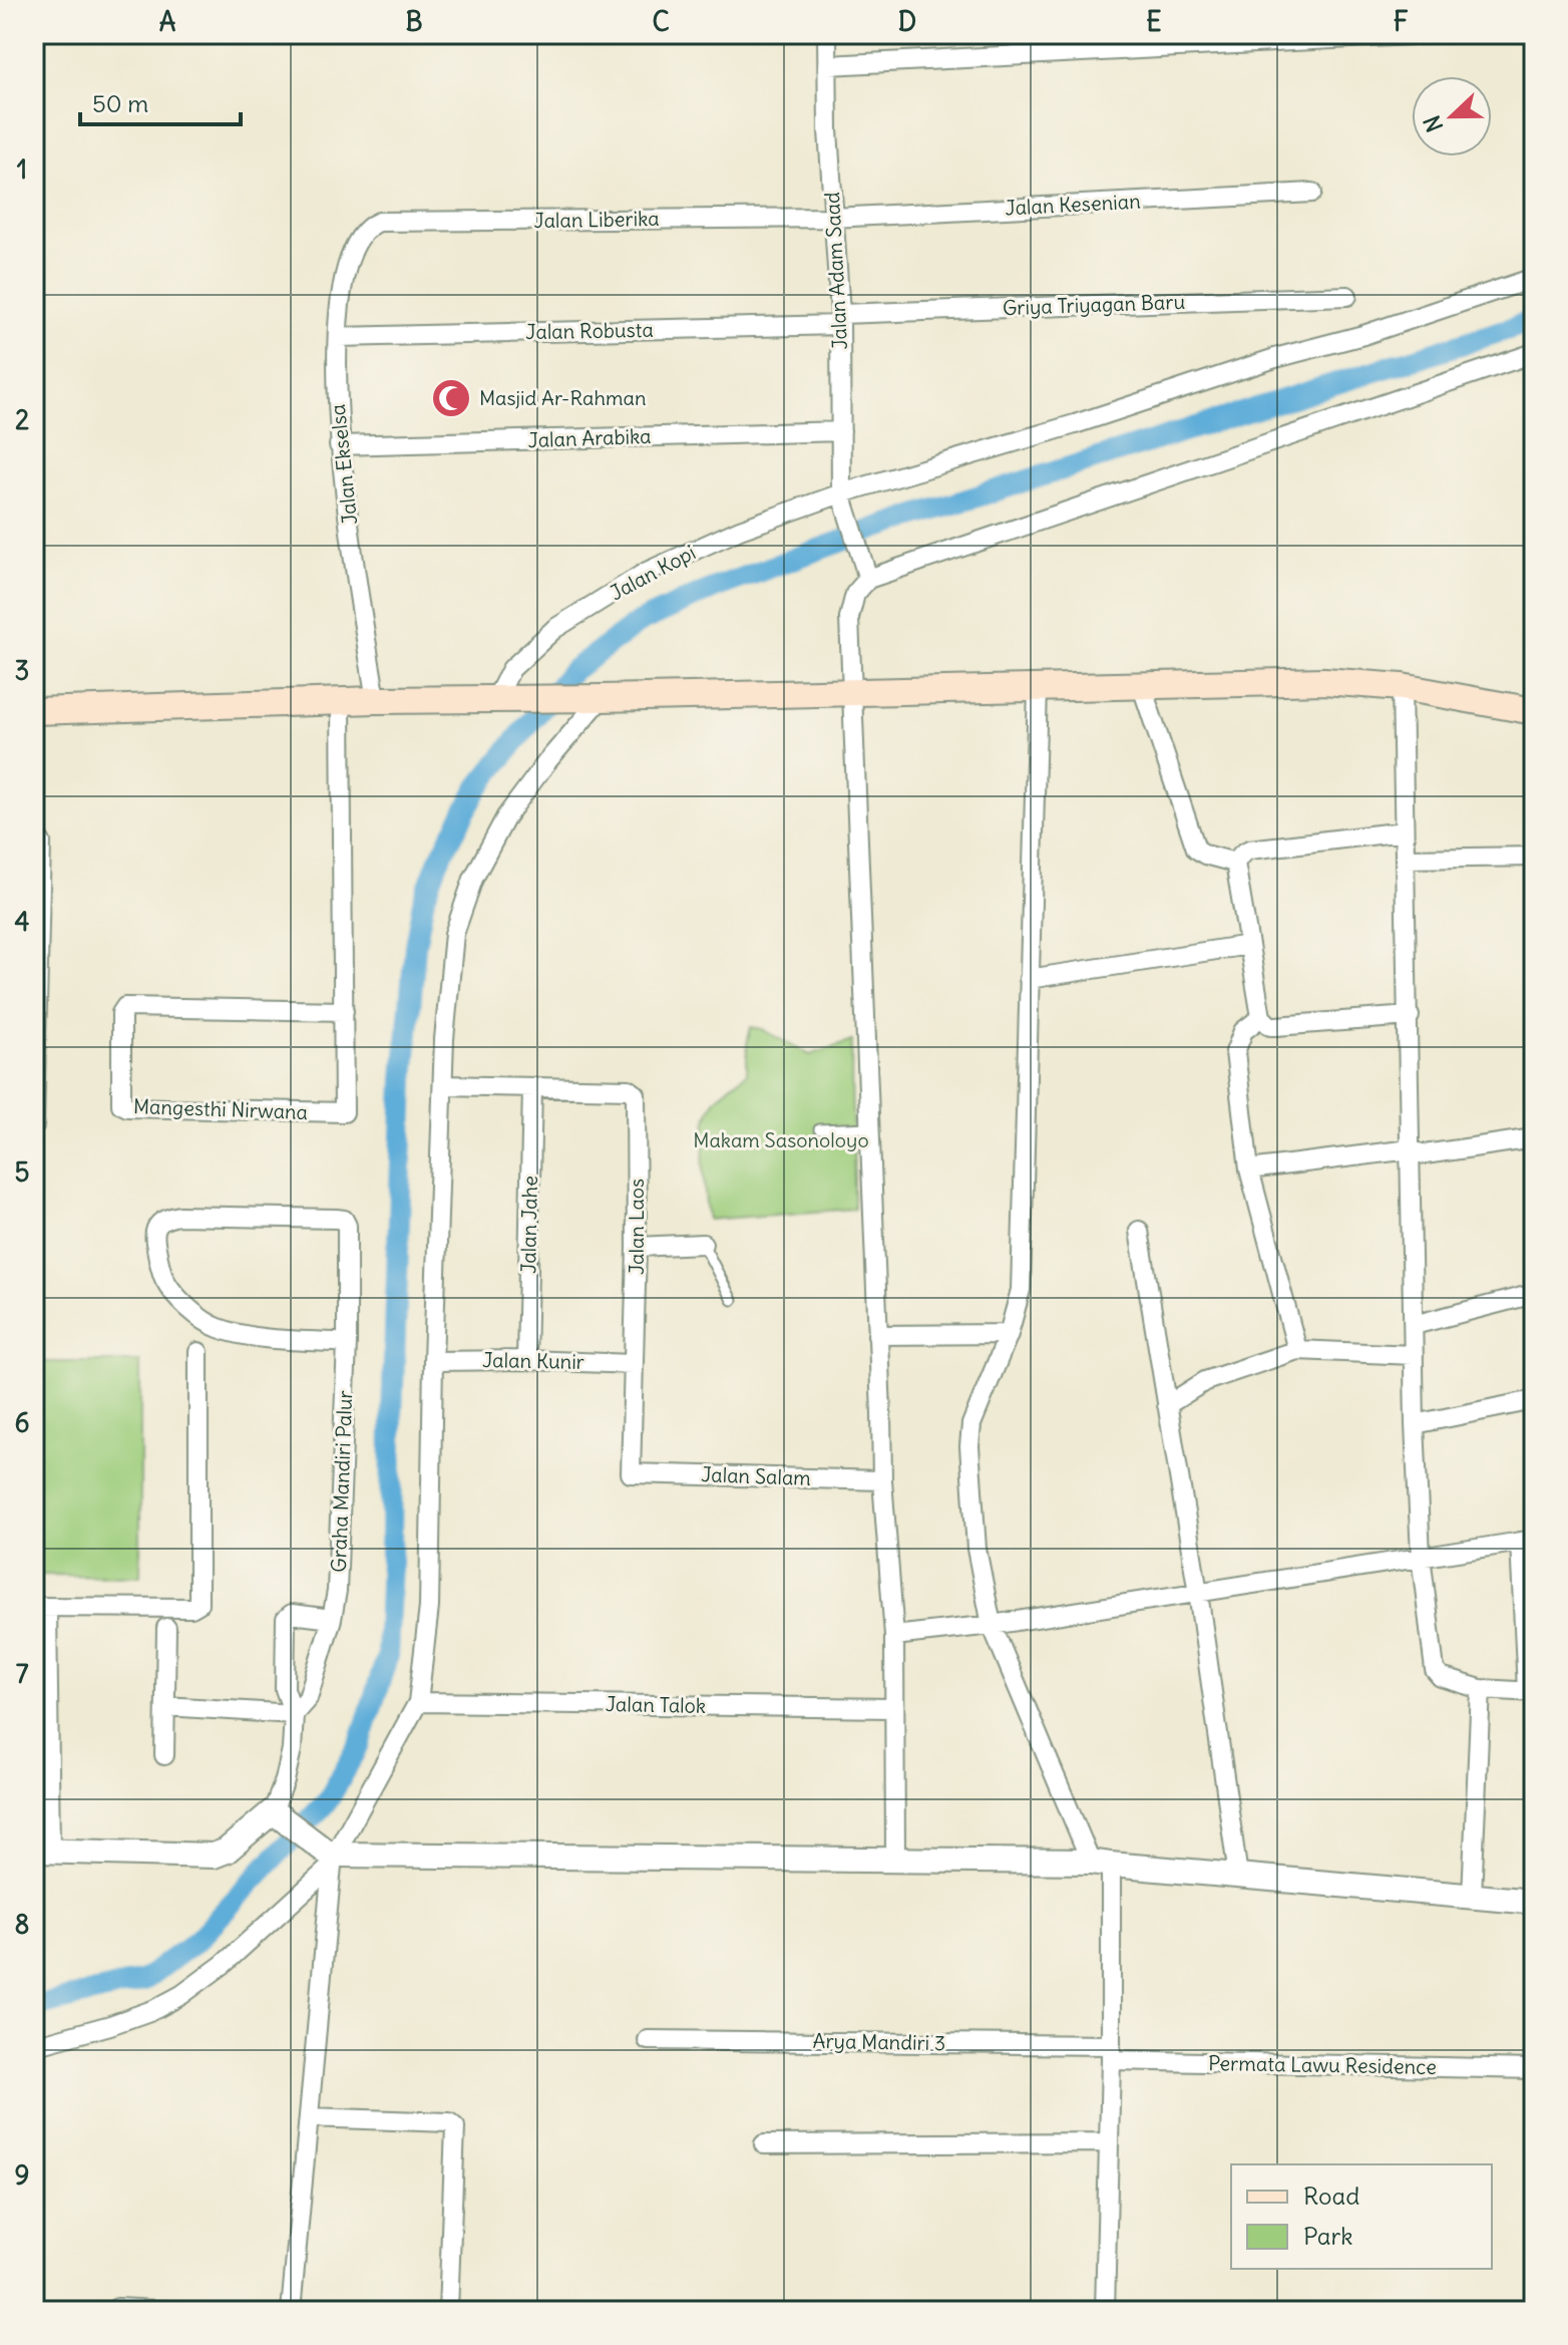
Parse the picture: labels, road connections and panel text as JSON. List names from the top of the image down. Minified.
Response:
{"streets":{"street":["Jalan Kesenian","Jalan Liberika","Jalan Adam Saad","Griya Triyagan Baru","Jalan Robusta","Jalan Arabika","Jalan Ekselsa","Jalan Kopi","Mangesthi Nirwana","Jalan Jahe","Jalan Laos","Jalan Kunir","Jalan Salam","Graha Mandiri Palur","Jalan Talok","Arya Mandiri 3","Permata Lawu Residence"]},"crossings":[["Jalan Kesenian","Jalan Liberika"],["Jalan Kesenian","Jalan Adam Saad"],["Jalan Liberika","Jalan Adam Saad"],["Jalan Liberika","Jalan Ekselsa"],["Jalan Adam Saad","Griya Triyagan Baru"],["Jalan Adam Saad","Jalan Robusta"],["Jalan Adam Saad","Jalan Arabika"],["Jalan Adam Saad","Jalan Kopi"],["Griya Triyagan Baru","Jalan Robusta"],["Jalan Robusta","Jalan Ekselsa"],["Jalan Arabika","Jalan Ekselsa"],["Jalan Jahe","Jalan Laos"],["Jalan Jahe","Jalan Kunir"],["Jalan Laos","Jalan Kunir"],["Jalan Laos","Jalan Salam"],["Arya Mandiri 3","Permata Lawu Residence"]],"parks":["Makam Sasonoloyo"],"places":{"mosque":["Masjid Ar-Rahman"]},"legend":["Road","Park"],"scale_bar":"50 m","north":"left","grid":{"columns":["A","B","C","D","E","F"],"rows":["1","2","3","4","5","6","7","8","9"]}}
